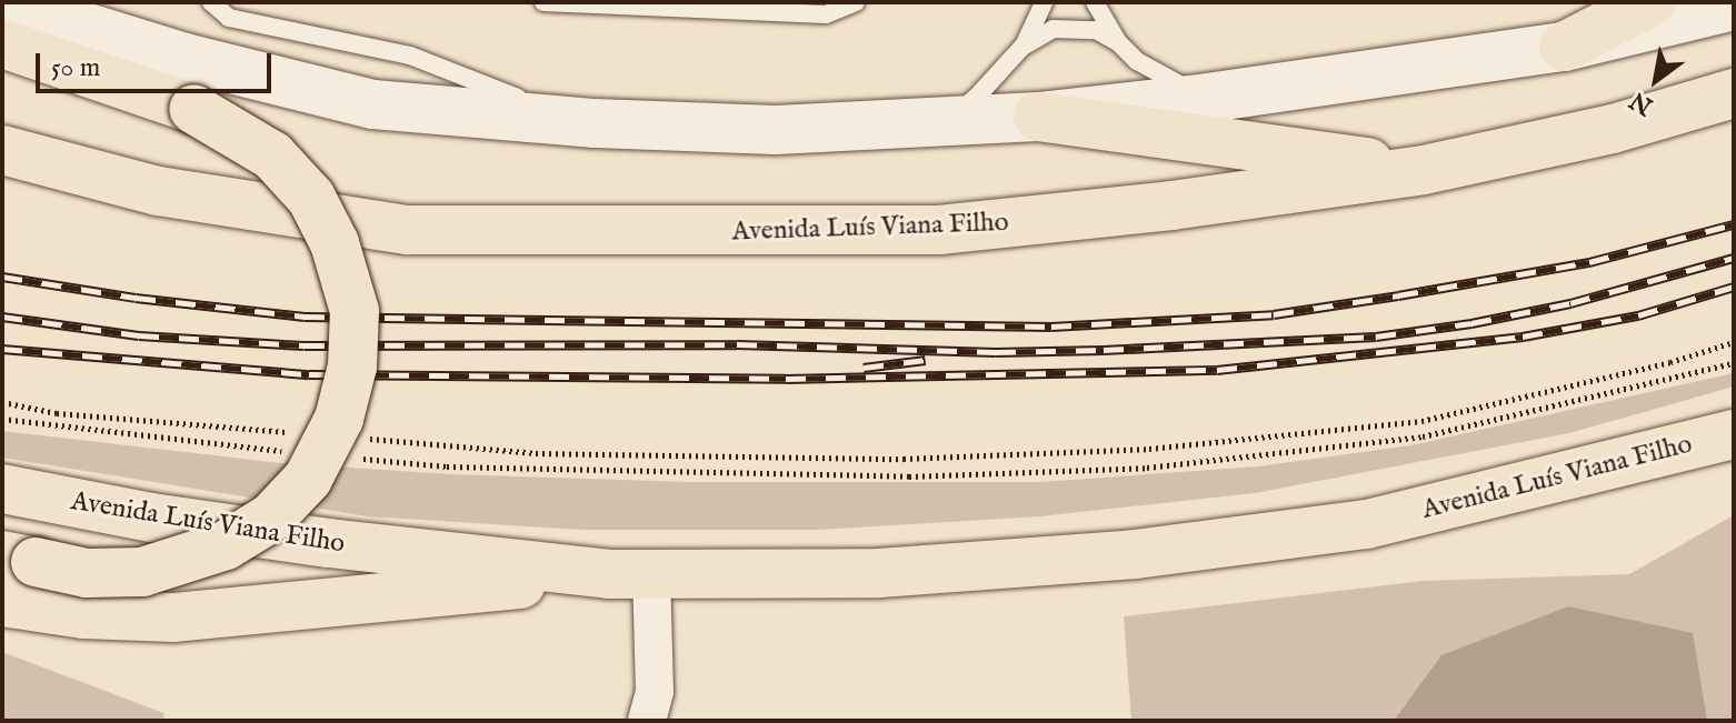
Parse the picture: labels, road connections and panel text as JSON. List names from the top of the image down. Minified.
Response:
{"streets":{"main road":["Avenida Luís Viana Filho"]},"scale_bar":"50 m","north":"bottom left"}
